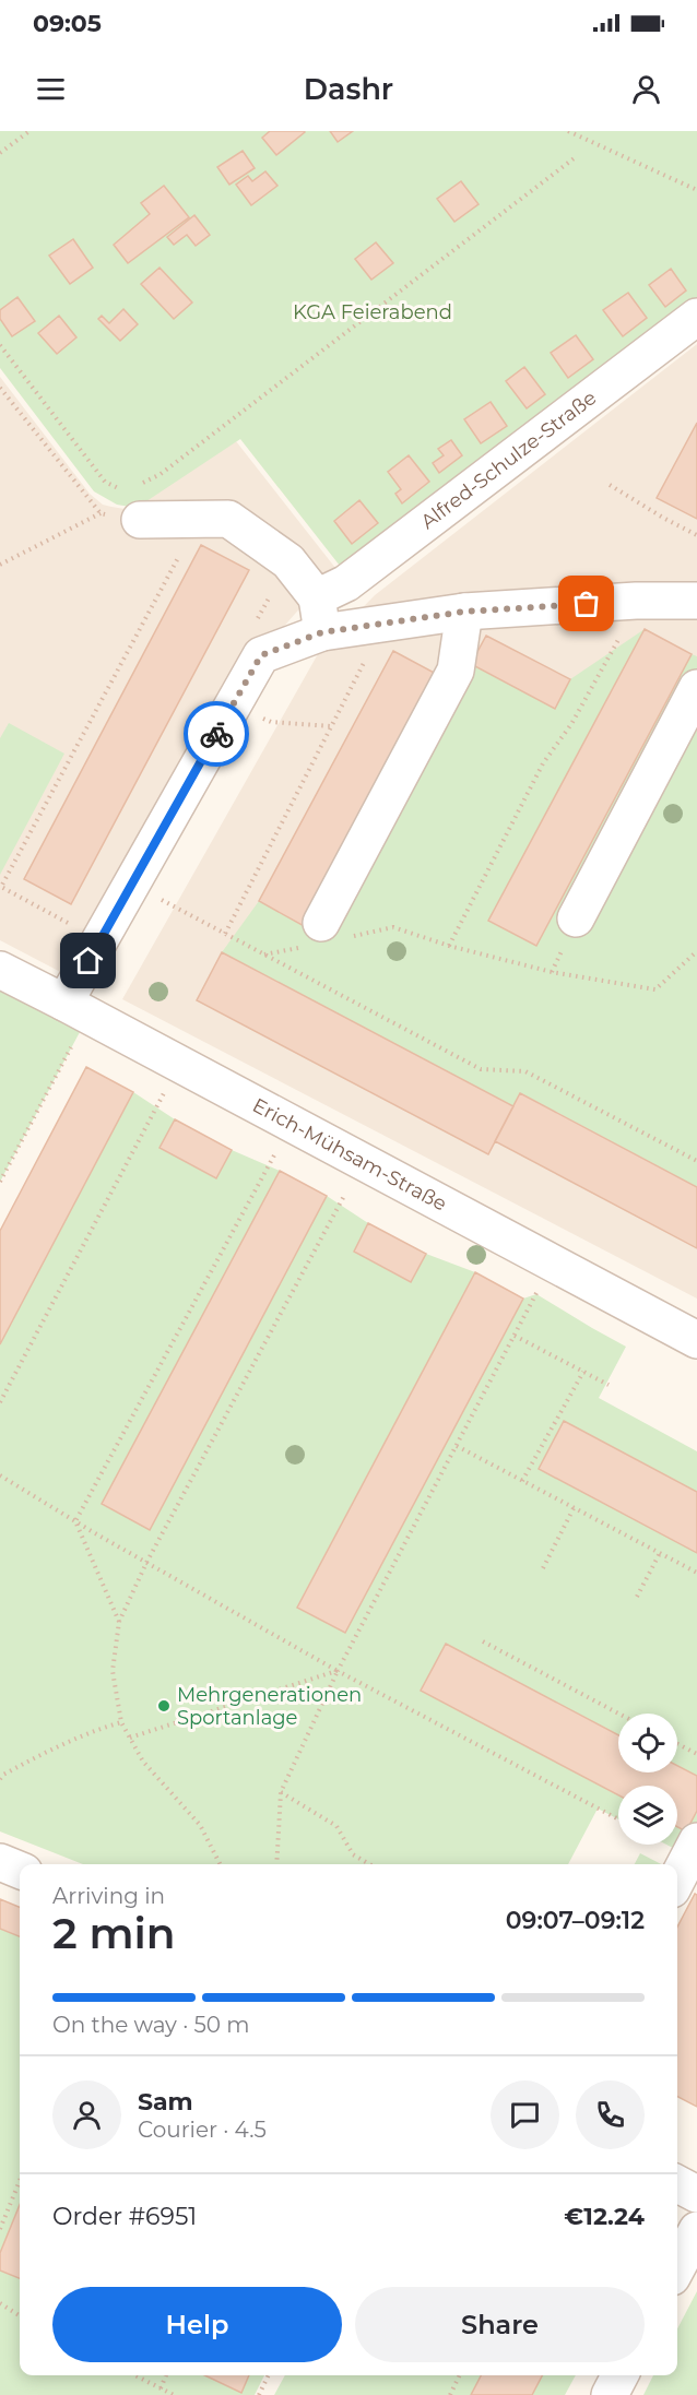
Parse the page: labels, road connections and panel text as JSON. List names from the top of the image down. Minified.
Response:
{"streets":{"street":["Alfred-Schulze-Straße","Erich-Mühsam-Straße"]},"parks":["KGA Feierabend"],"places":["Mehrgenerationen Sportanlage"],"page":{"status":"09:05","header":"Dashr","heading":["2 min","Arriving in","09:07–09:12"],"panel":["Sam","Courier · 4.5","Order #6951","€12.24"],"bar":"On the way · 50 m","buttons":["Help","Share"]}}
